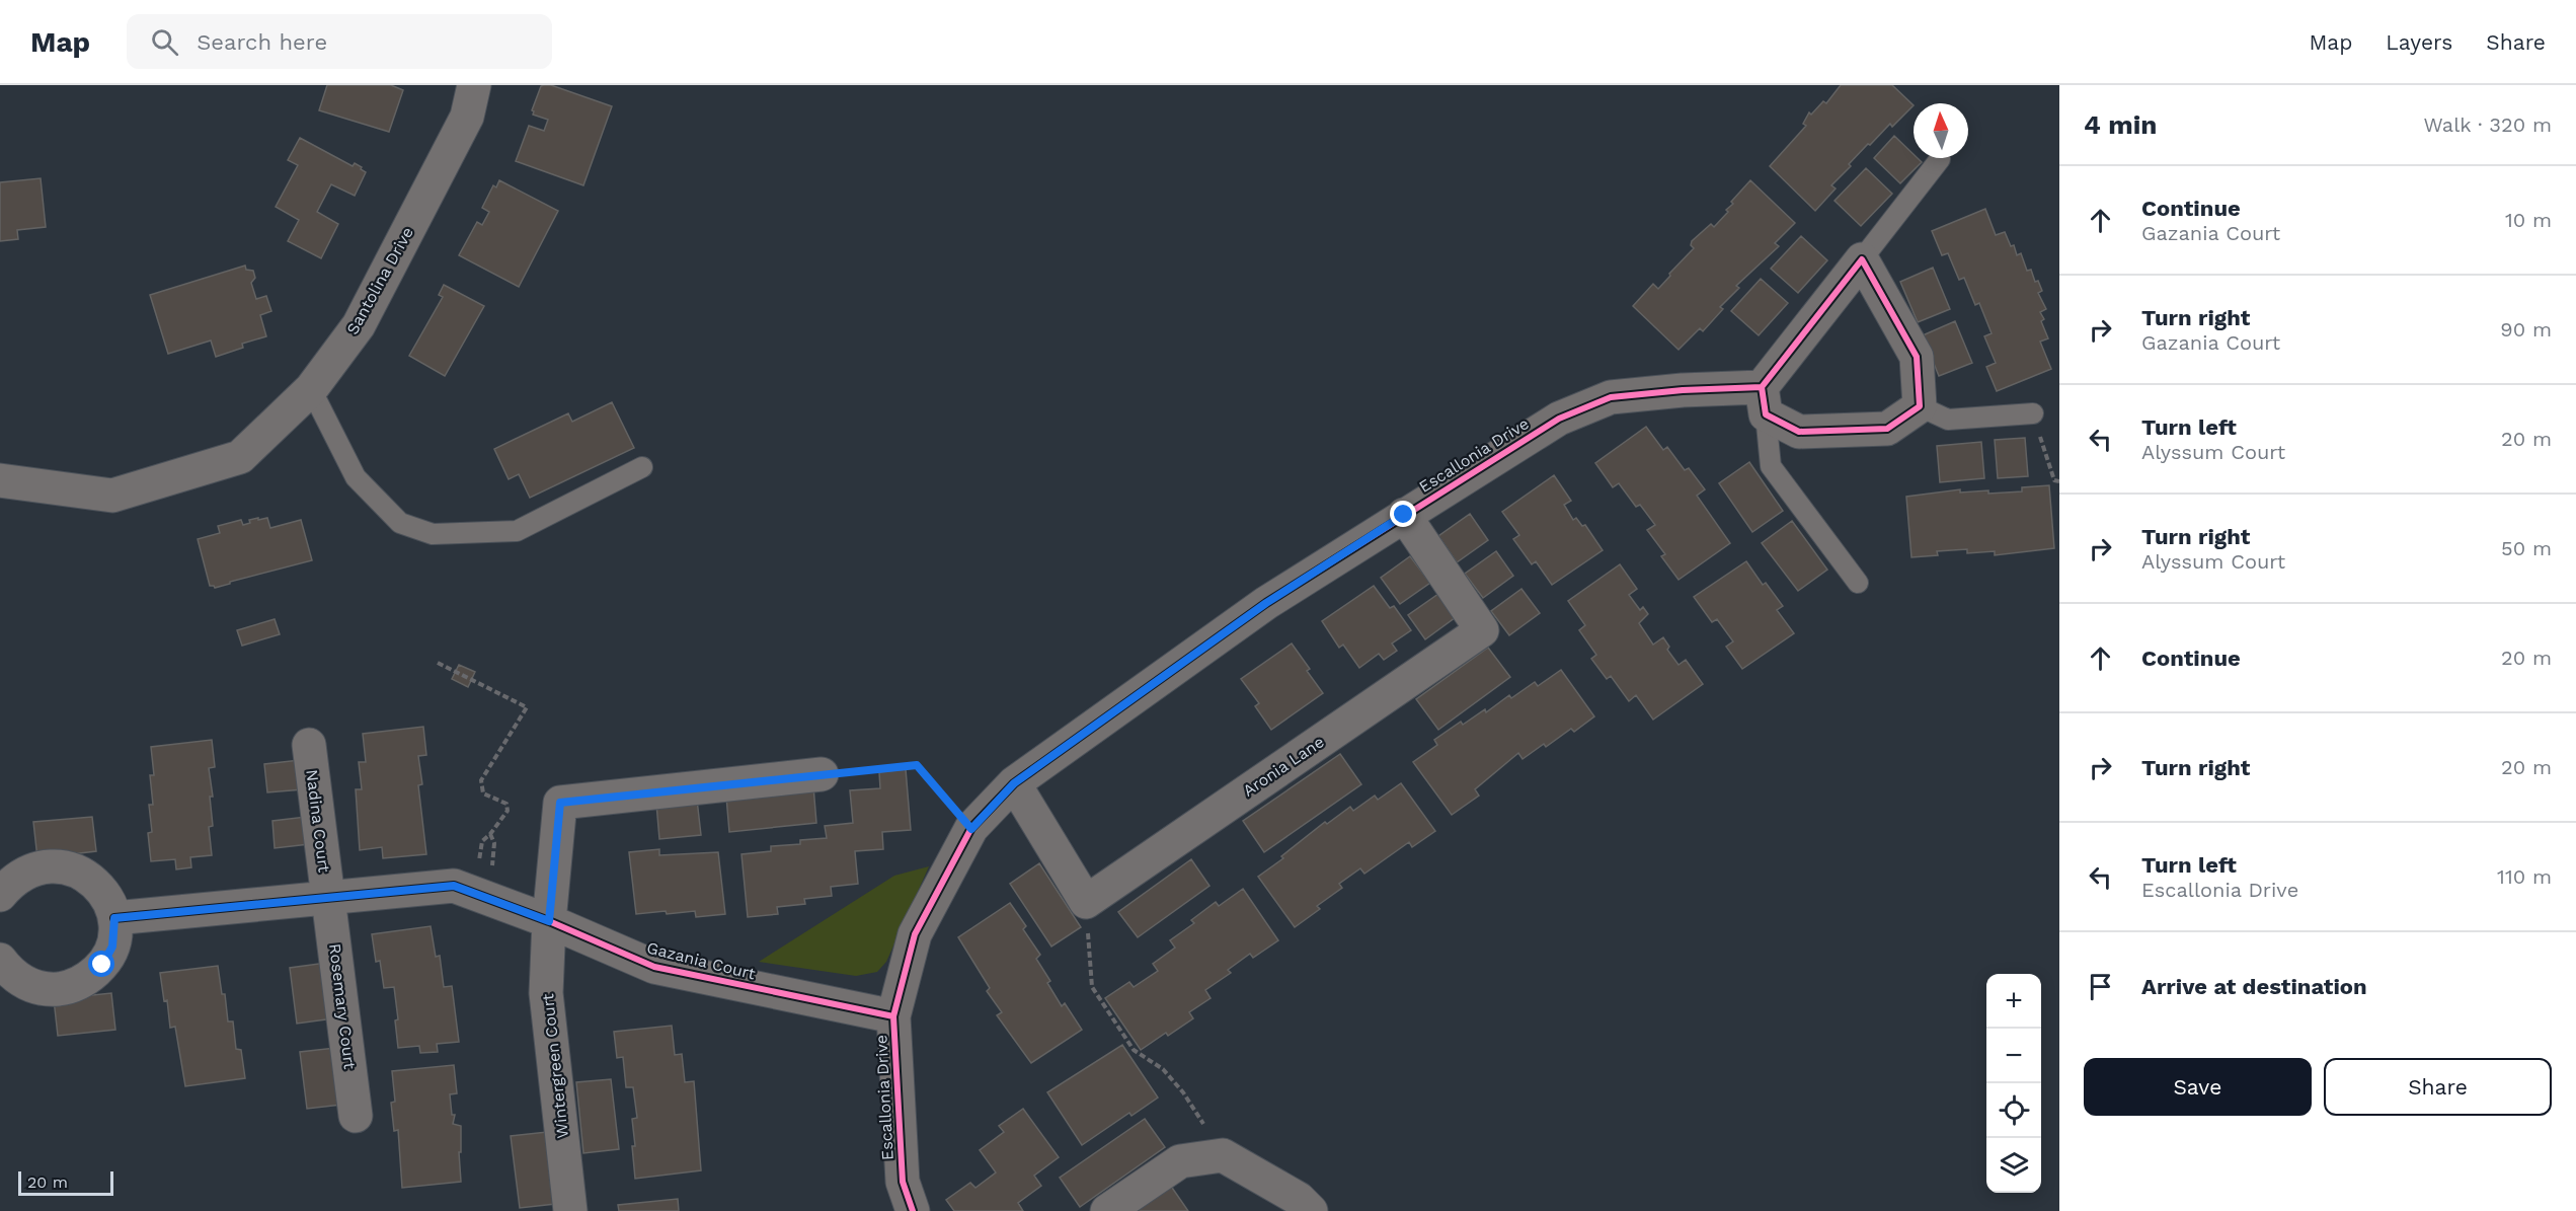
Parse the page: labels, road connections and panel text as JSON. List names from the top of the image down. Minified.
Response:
{"streets":{"street":["Santolina Drive","Escallonia Drive","Aronia Lane","Nadina Court","Gazania Court","Rosemary Court","Wintergreen Court"]},"crossings":[["Escallonia Drive","Aronia Lane"],["Escallonia Drive","Gazania Court"],["Nadina Court","Gazania Court"],["Nadina Court","Rosemary Court"],["Gazania Court","Rosemary Court"],["Gazania Court","Wintergreen Court"]],"scale_bar":"20 m","north":"top","page":{"header":"Map","search":"Search here","nav":["Map","Layers","Share"],"heading":["4 min","Walk · 320 m"],"list":[["Continue","Gazania Court","10 m"],["Turn right","Gazania Court","90 m"],["Turn left","Alyssum Court","20 m"],["Turn right","Alyssum Court","50 m"],["Continue","20 m"],["Turn right","20 m"],["Turn left","Escallonia Drive","110 m"],"Arrive at destination"],"map_buttons":["+","−"],"buttons":["Save","Share"],"scale":"20 m"}}
